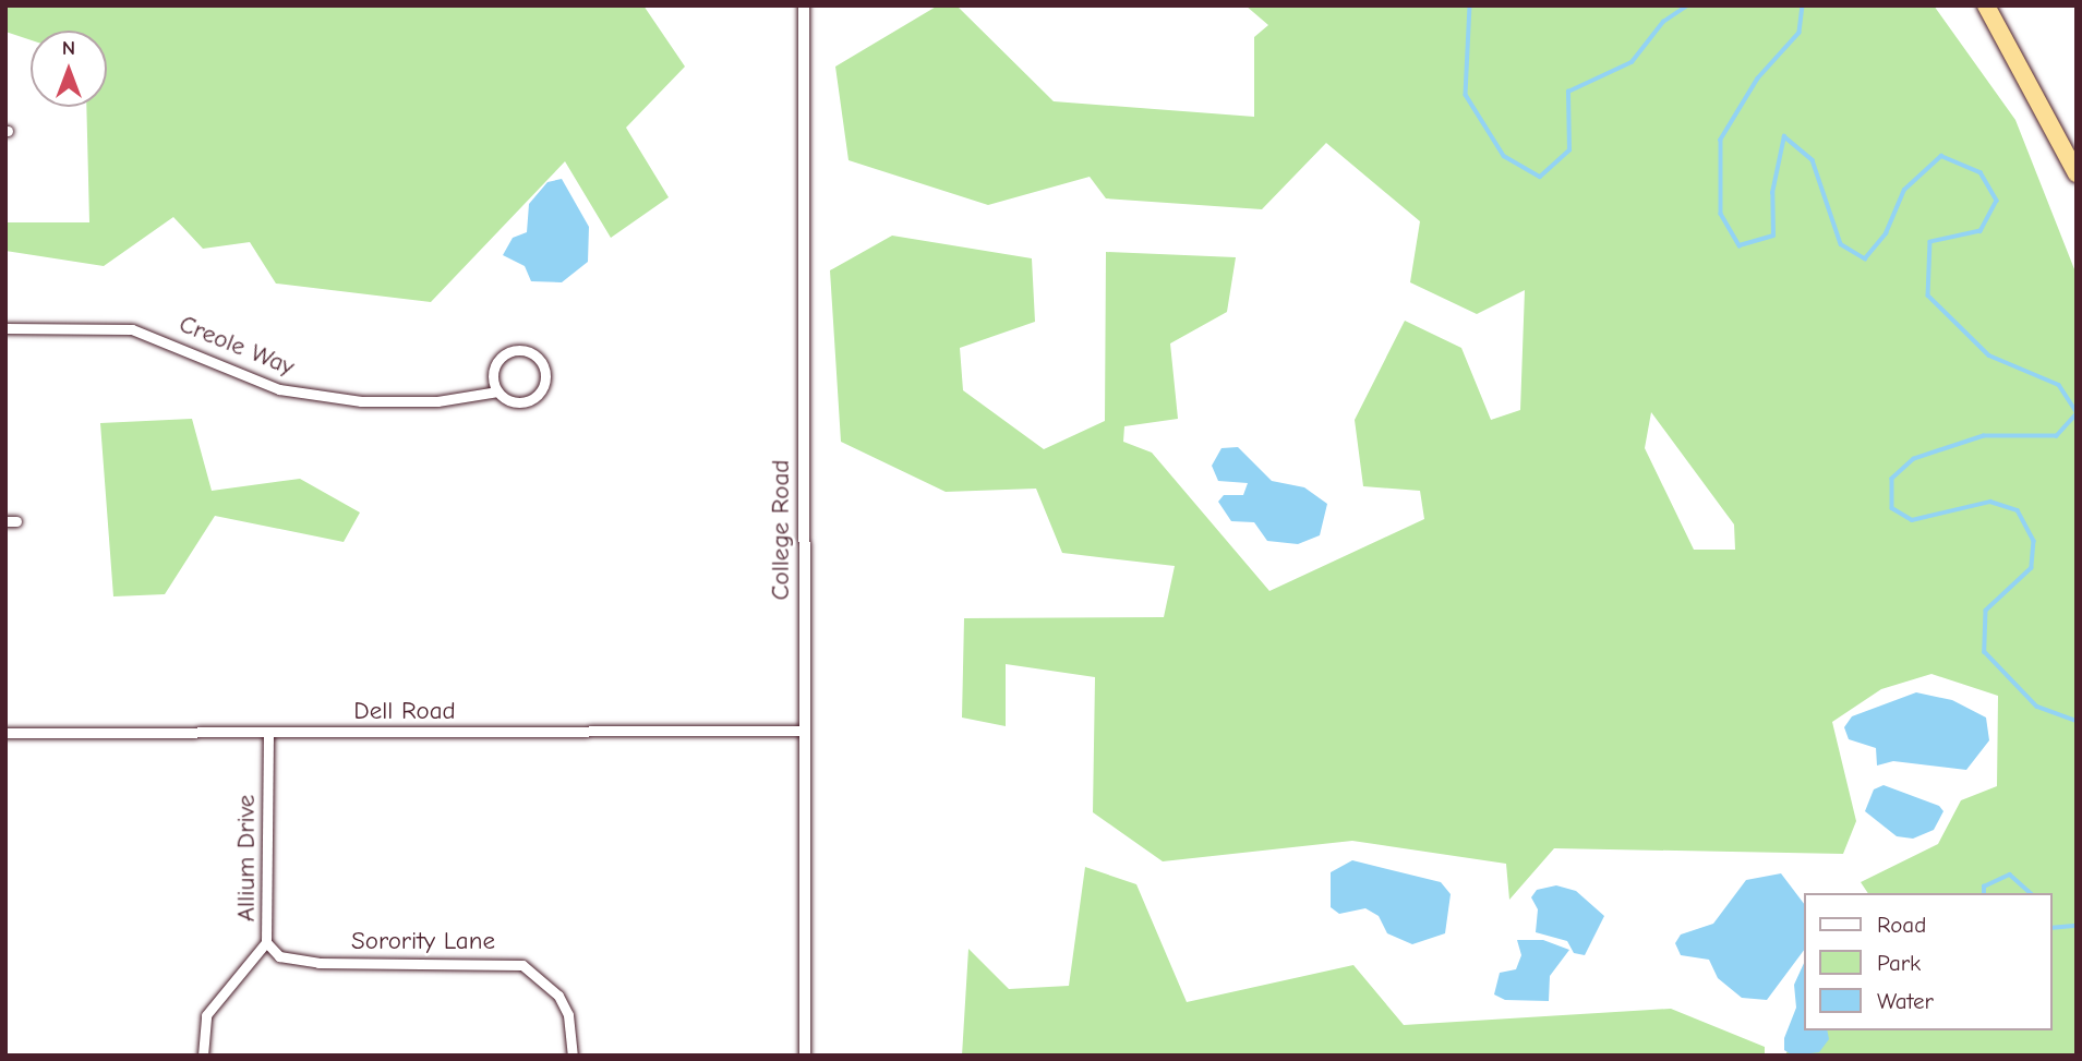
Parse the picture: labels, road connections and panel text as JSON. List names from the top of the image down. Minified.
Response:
{"streets":{"street":["Creole Way","College Road","Dell Road","Allium Drive","Sorority Lane"]},"crossings":[["College Road","Dell Road"],["Dell Road","Allium Drive"],["Allium Drive","Sorority Lane"]],"legend":["Road","Park","Water"],"north":"top"}
